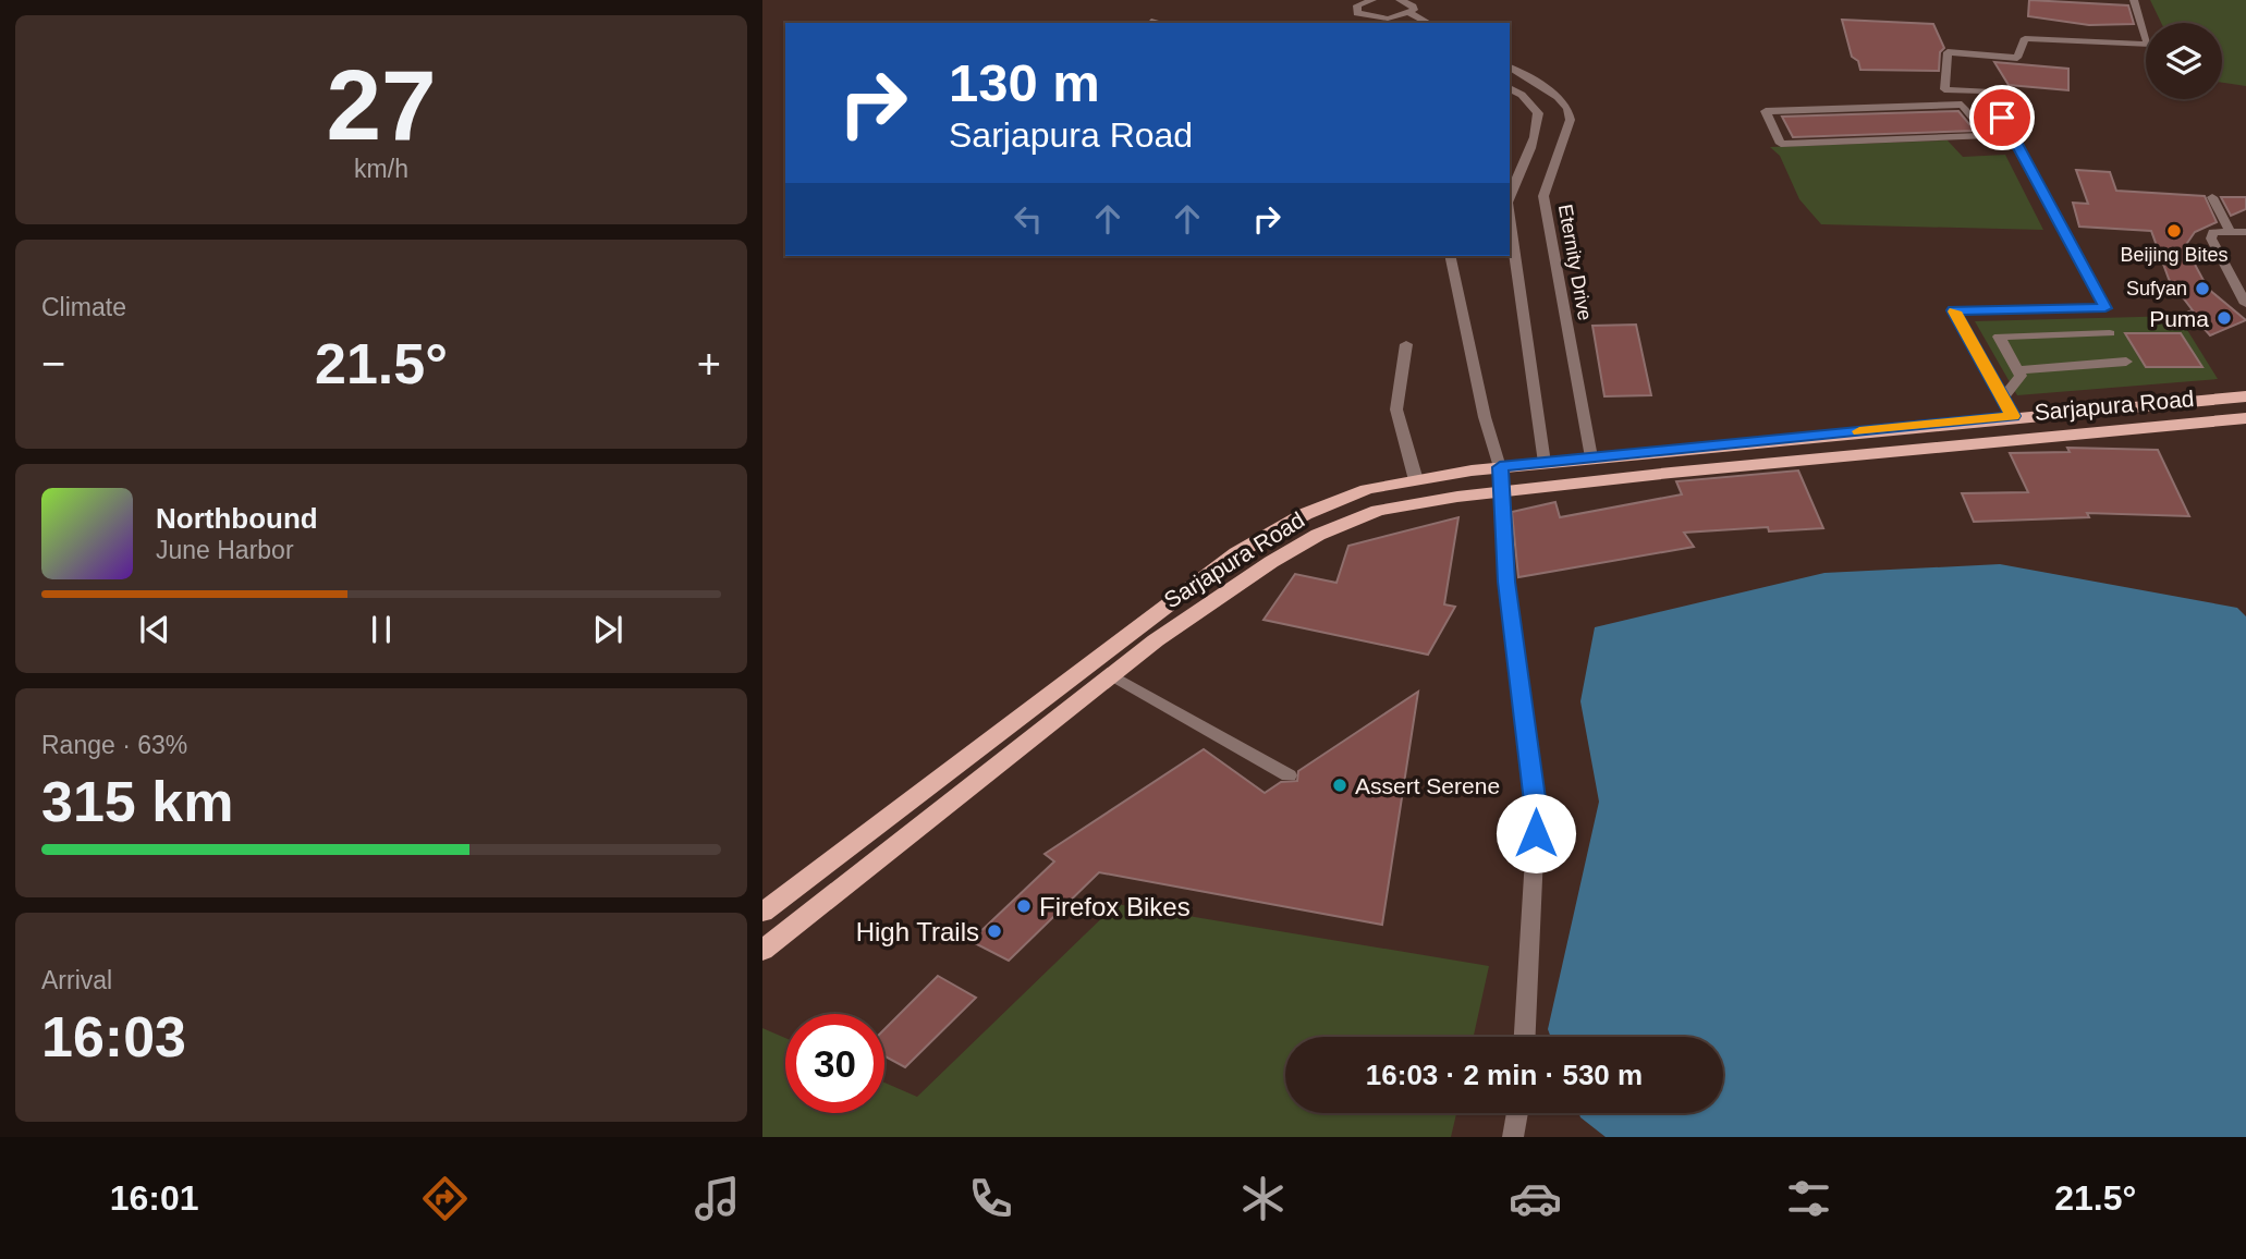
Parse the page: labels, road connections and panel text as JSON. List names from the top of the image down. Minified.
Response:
{"streets":{"main road":["Sarjapura Road"],"street":["Eternity Drive"]},"crossings":[["Eternity Drive","Sarjapura Road"]],"places":["Beijing Bites","Sufyan","Puma","Assert Serene","Firefox Bikes","High Trails"],"page":{"tile":[["27","km/h"],"Climate",["Range · 63%","315 km"],["Arrival","16:03"]],"turn":["130 m","Sarjapura Road"],"heat":["−","21.5°","+"],"song":["Northbound","June Harbor"],"limit":"30","trip":"16:03 · 2 min · 530 m","tabs":["16:01","21.5°"]}}
